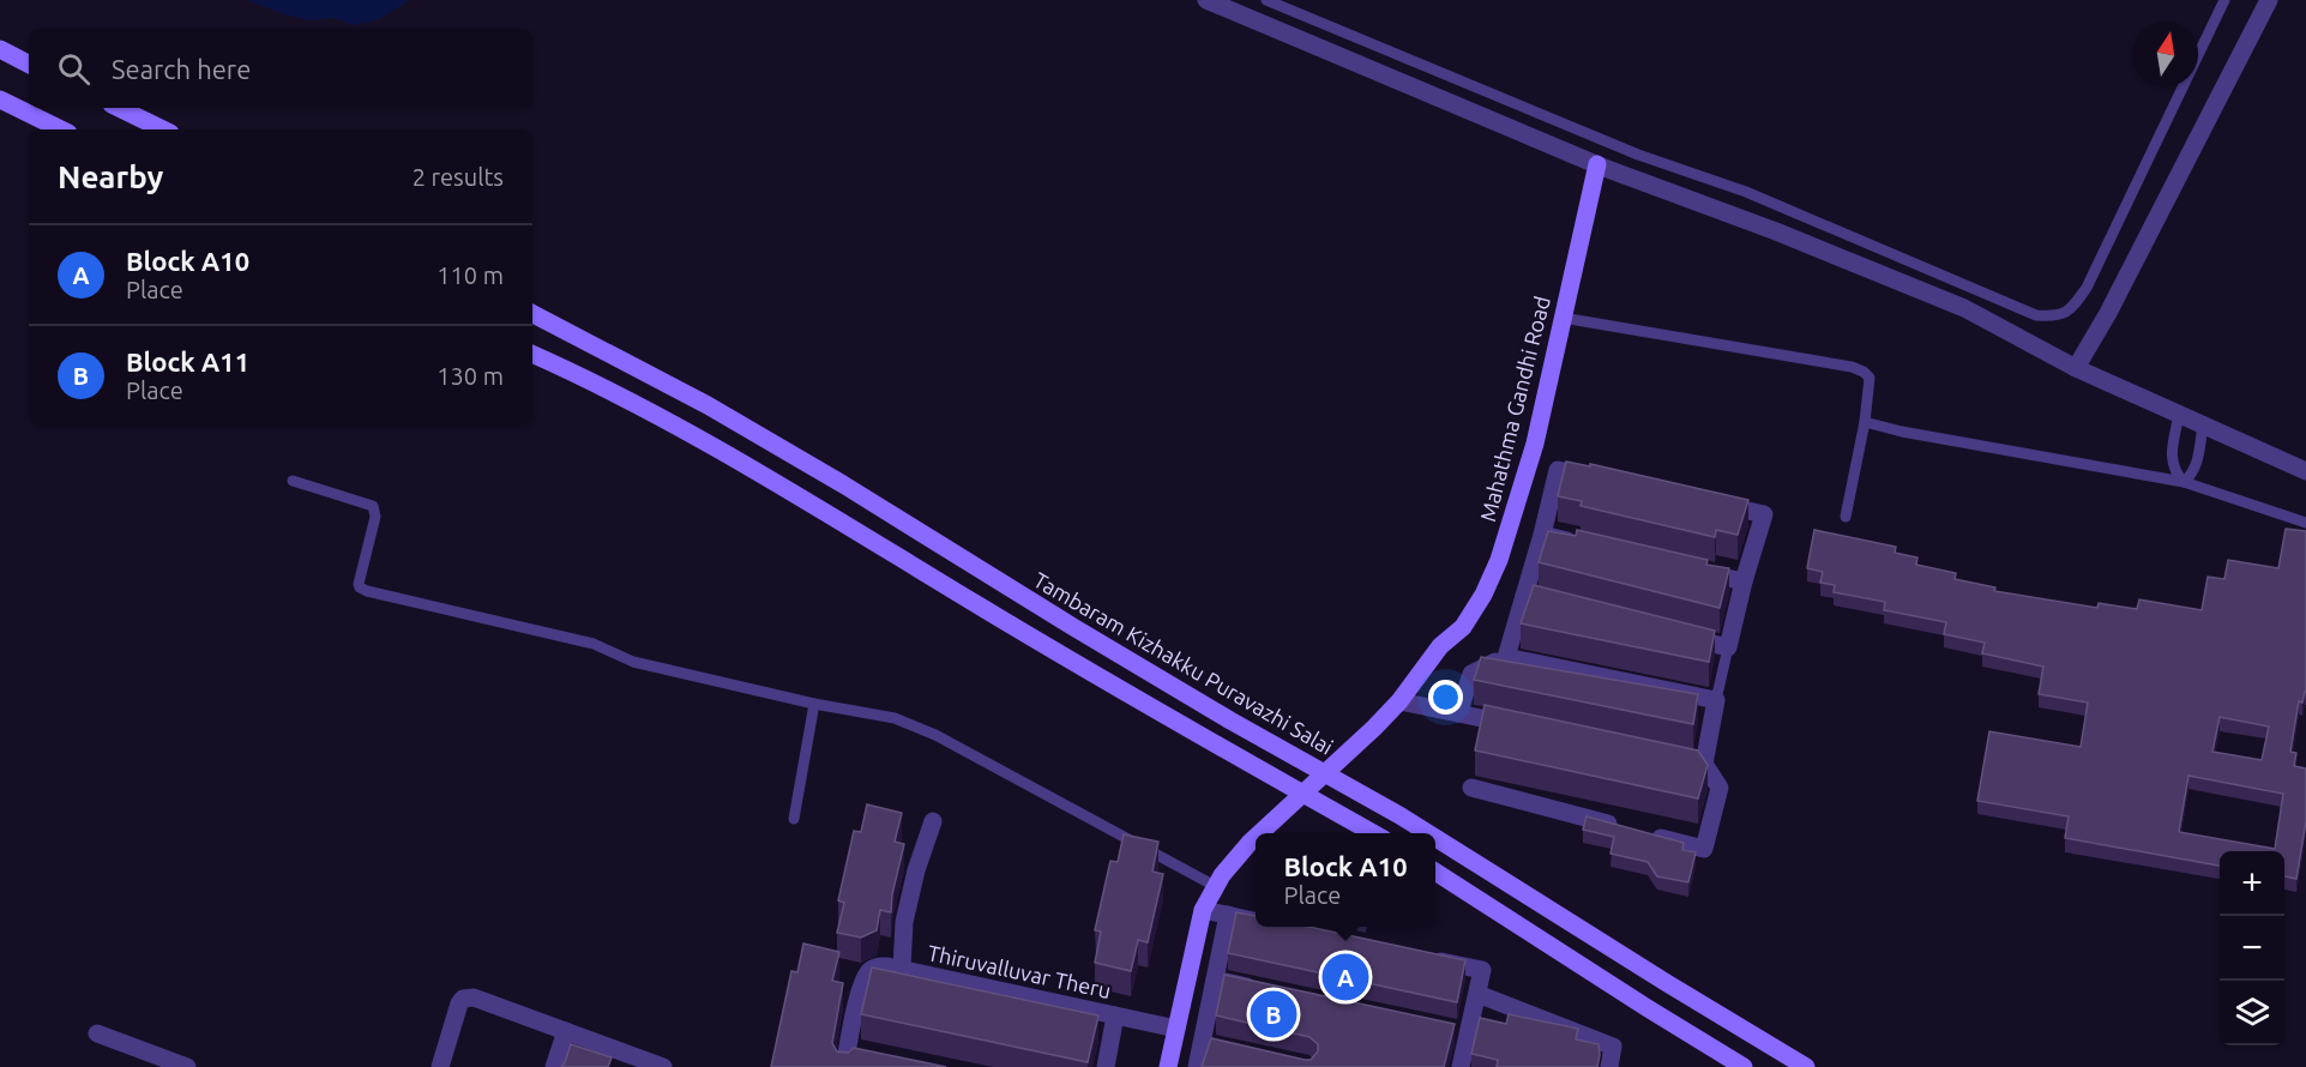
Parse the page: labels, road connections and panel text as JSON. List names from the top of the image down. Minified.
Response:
{"streets":{"main road":["Mahathma Gandhi Road","Tambaram Kizhakku Puravazhi Salai"],"street":["Thiruvalluvar Theru"]},"crossings":[["Mahathma Gandhi Road","Tambaram Kizhakku Puravazhi Salai"],["Mahathma Gandhi Road","Thiruvalluvar Theru"]],"north":"top","page":{"search":"Search here","heading":["Nearby","2 results"],"list":[{"mark":"A","name":"Block A10","note":"Place","value":"110 m"},{"mark":"B","name":"Block A11","note":"Place","value":"130 m"}],"popup":["Block A10","Place"],"map_buttons":["+","−"],"pins":["A","B"]}}
